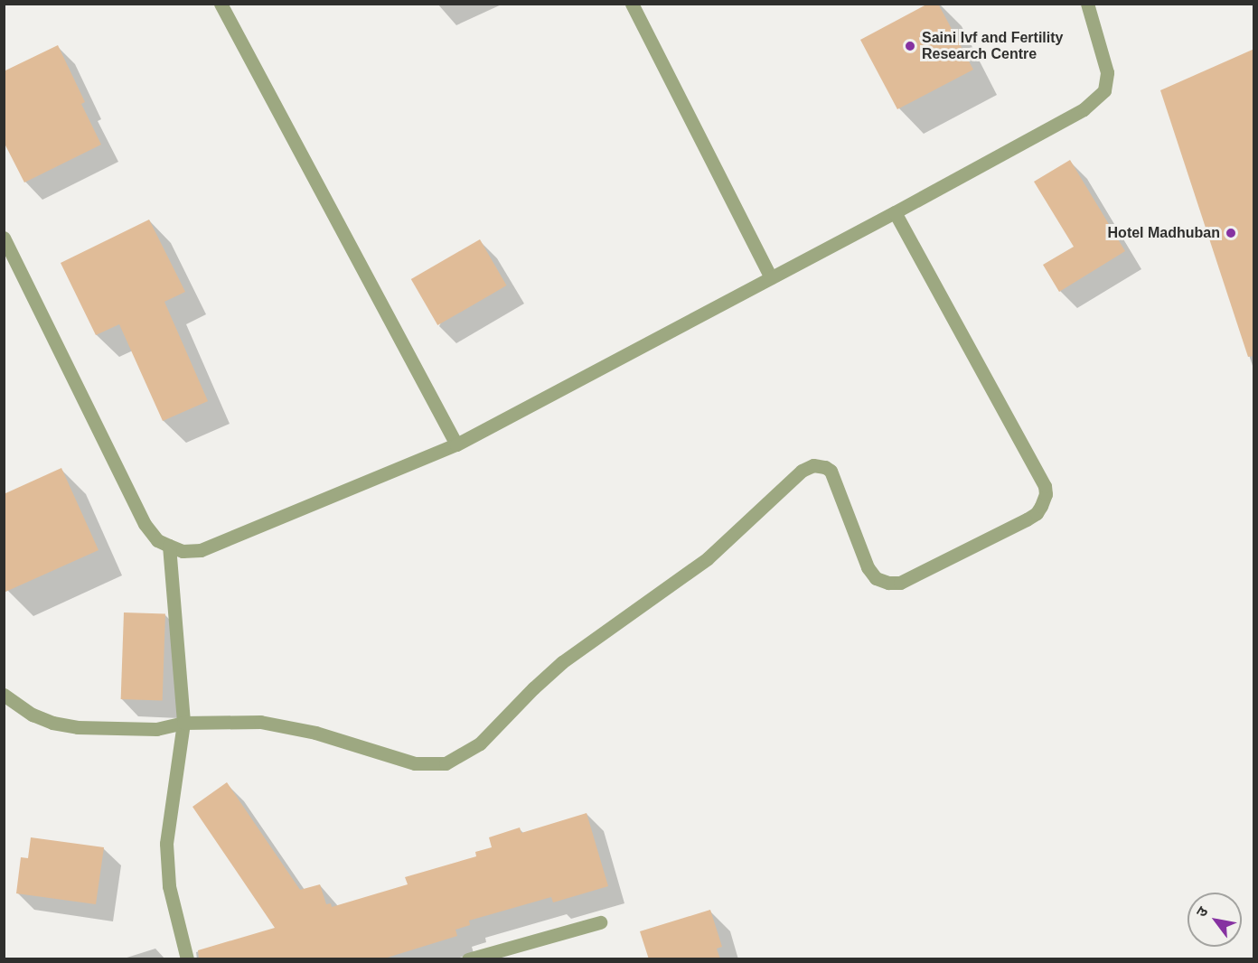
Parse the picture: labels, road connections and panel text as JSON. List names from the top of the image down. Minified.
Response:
{"places":["Saini Ivf and Fertility Research Centre","Hotel Madhuban"],"north":"top left"}
